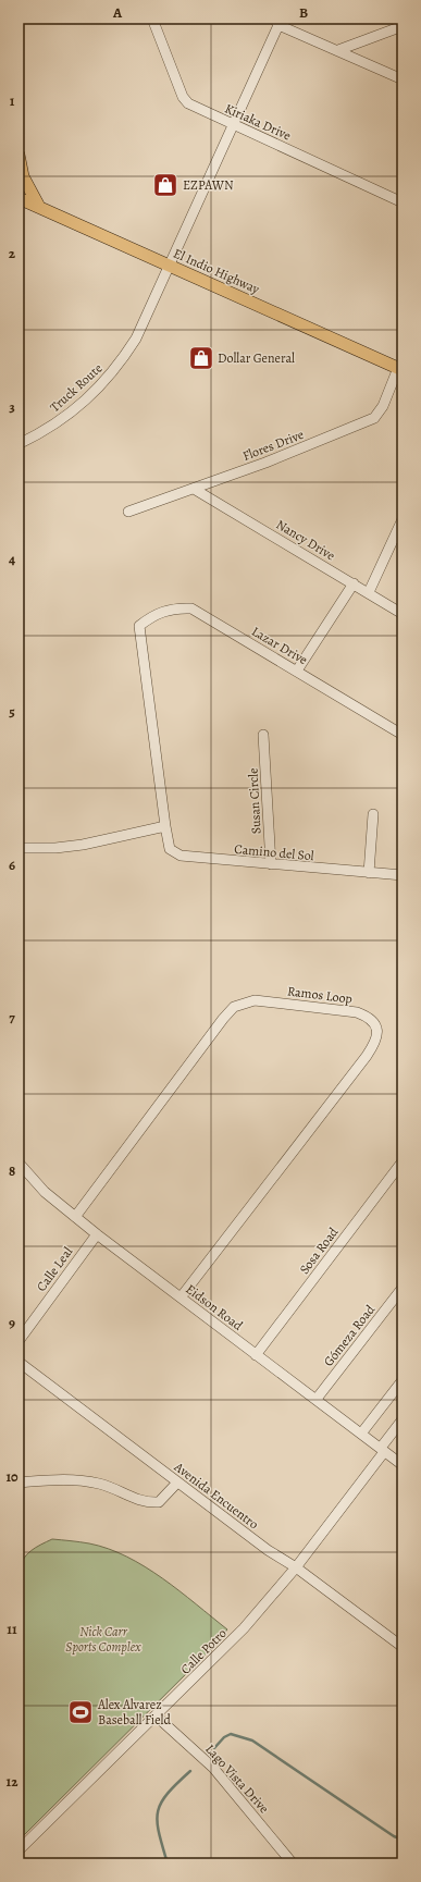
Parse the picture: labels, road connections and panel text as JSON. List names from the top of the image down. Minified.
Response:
{"streets":{"main road":["El Indio Highway"],"street":["Kiriaka Drive","Truck Route","Flores Drive","Nancy Drive","Lazar Drive","Susan Circle","Camino del Sol","Ramos Loop","Sosa Road","Calle Leal","Eidson Road","Gómeza Road","Avenida Encuentro","Calle Potro","Lago Vista Drive"]},"crossings":[["Kiriaka Drive","Truck Route"],["El Indio Highway","Truck Route"],["El Indio Highway","Flores Drive"],["Flores Drive","Nancy Drive"],["Lazar Drive","Camino del Sol"],["Susan Circle","Camino del Sol"],["Ramos Loop","Eidson Road"],["Sosa Road","Eidson Road"],["Calle Leal","Eidson Road"],["Eidson Road","Gómeza Road"],["Eidson Road","Calle Potro"],["Avenida Encuentro","Calle Potro"],["Calle Potro","Lago Vista Drive"]],"parks":["Nick Carr Sports Complex"],"places":{"shop":["EZPAWN","Dollar General"],"sports":["Alex Alvarez Baseball Field"]},"grid":{"columns":["A","B"],"rows":["1","2","3","4","5","6","7","8","9","10","11","12"]}}
